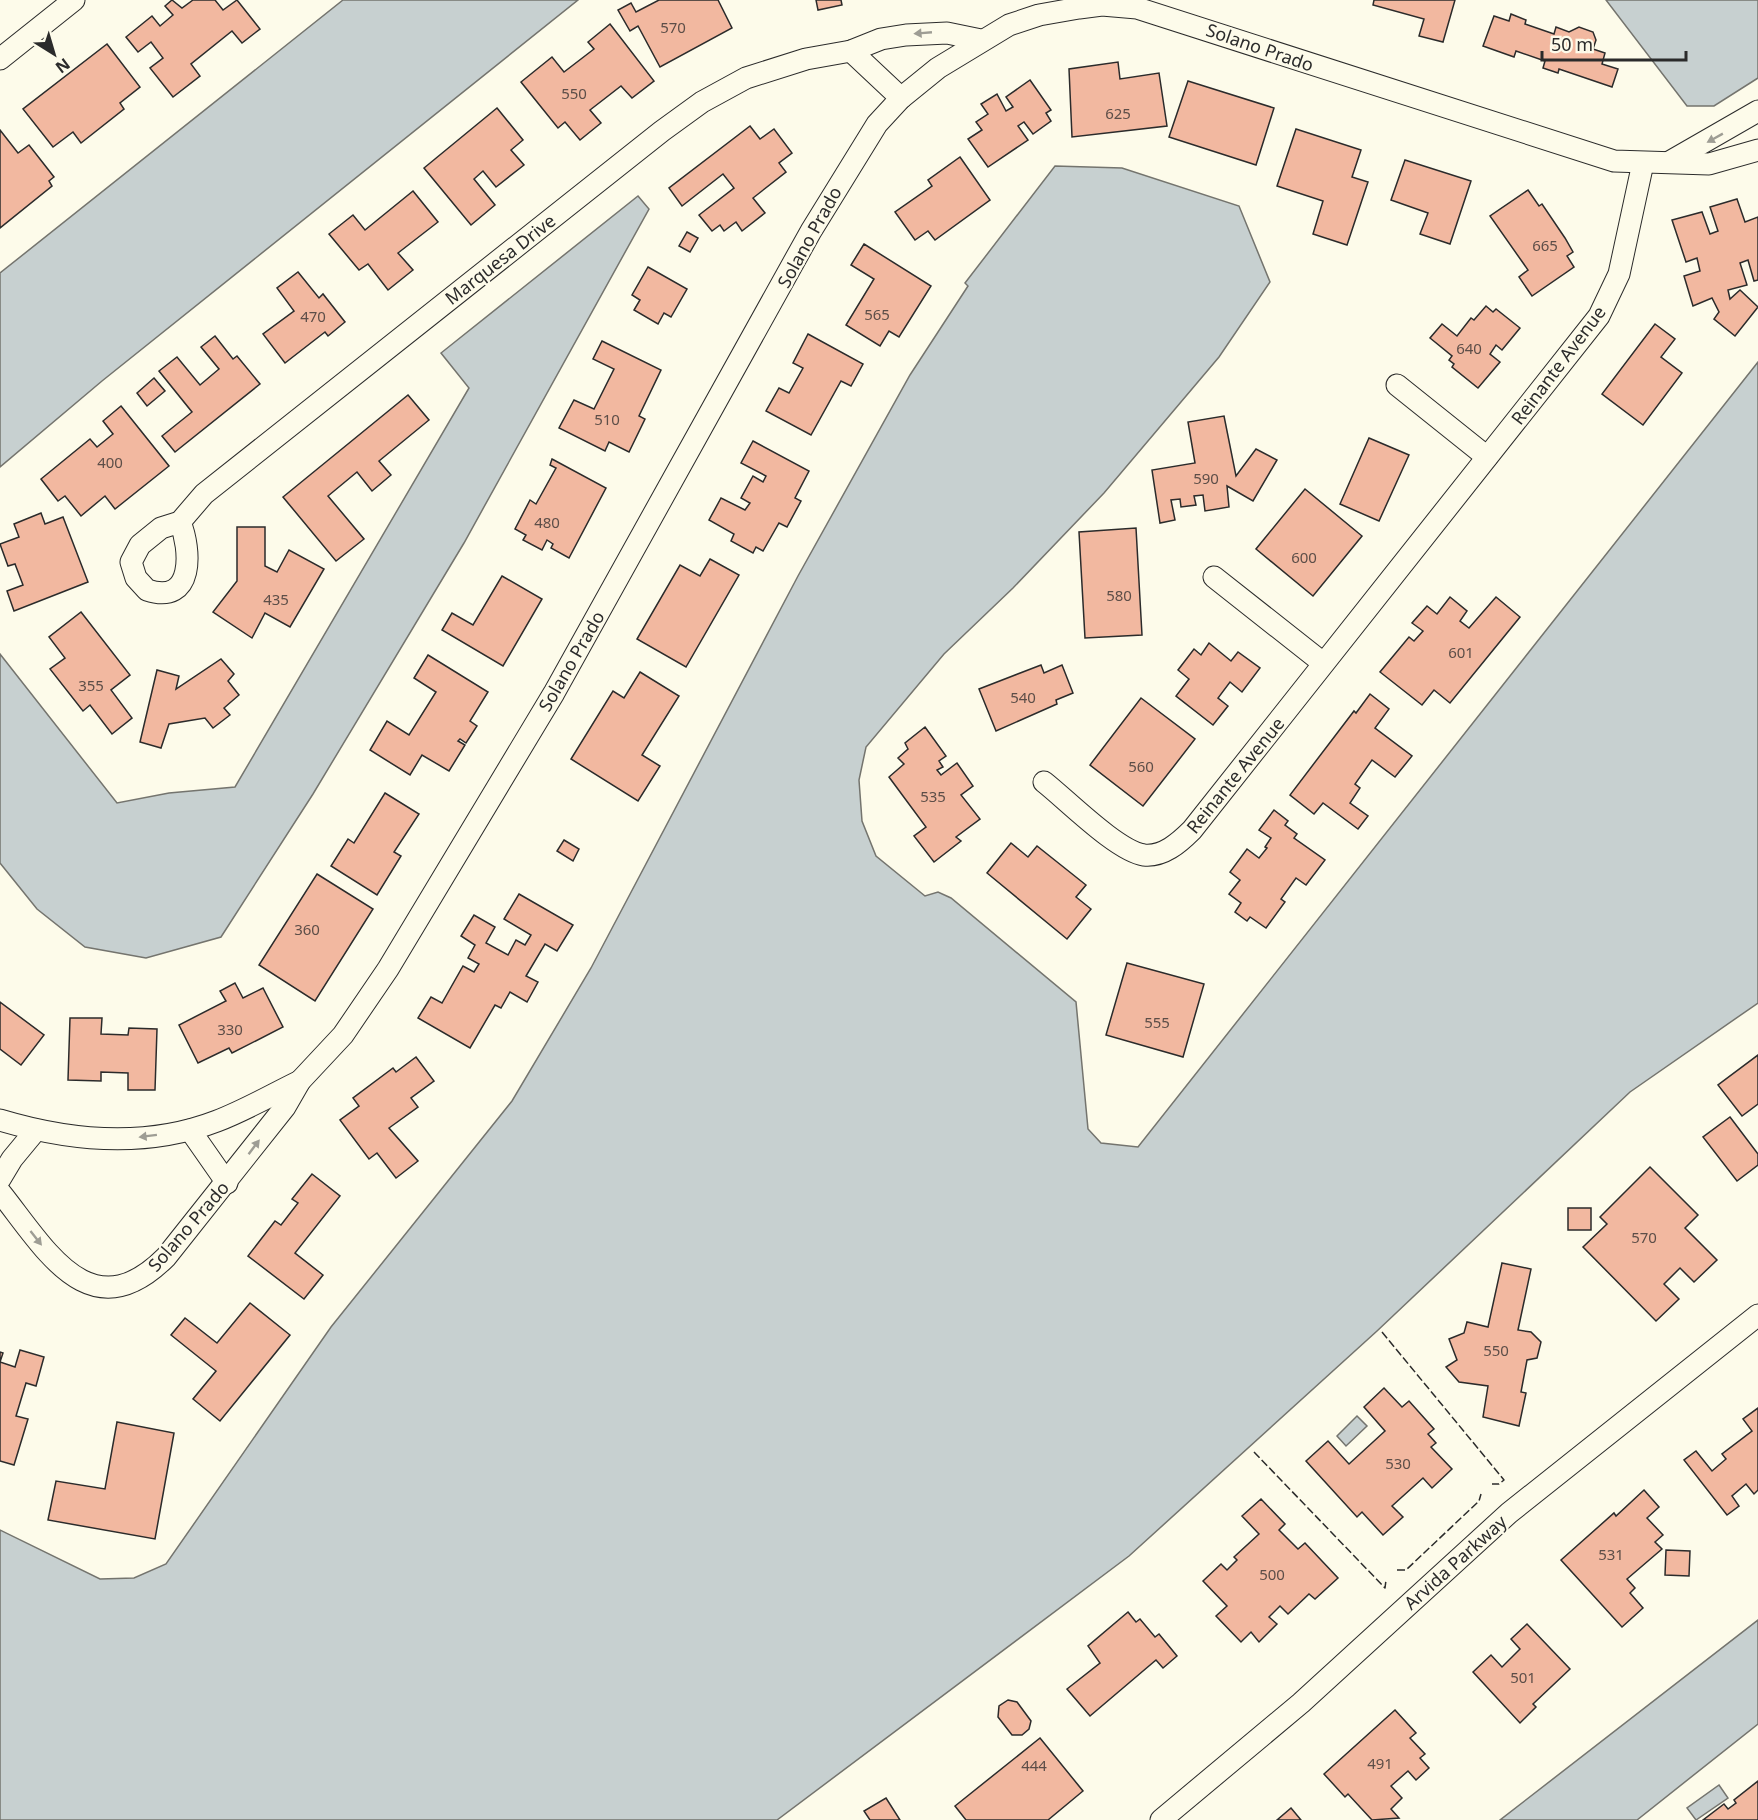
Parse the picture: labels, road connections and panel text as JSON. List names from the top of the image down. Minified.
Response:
{"streets":{"street":["Solano Prado","Marquesa Drive","Reinante Avenue","Arvida Parkway"]},"crossings":[["Solano Prado","Marquesa Drive"],["Solano Prado","Reinante Avenue"]],"house_numbers":["570","550","625","665","565","470","640","510","400","590","480","600","580","435","601","355","540","560","535","360","555","330","570","550","530","531","500","501","491","444"],"scale_bar":"50 m","north":"bottom right"}
